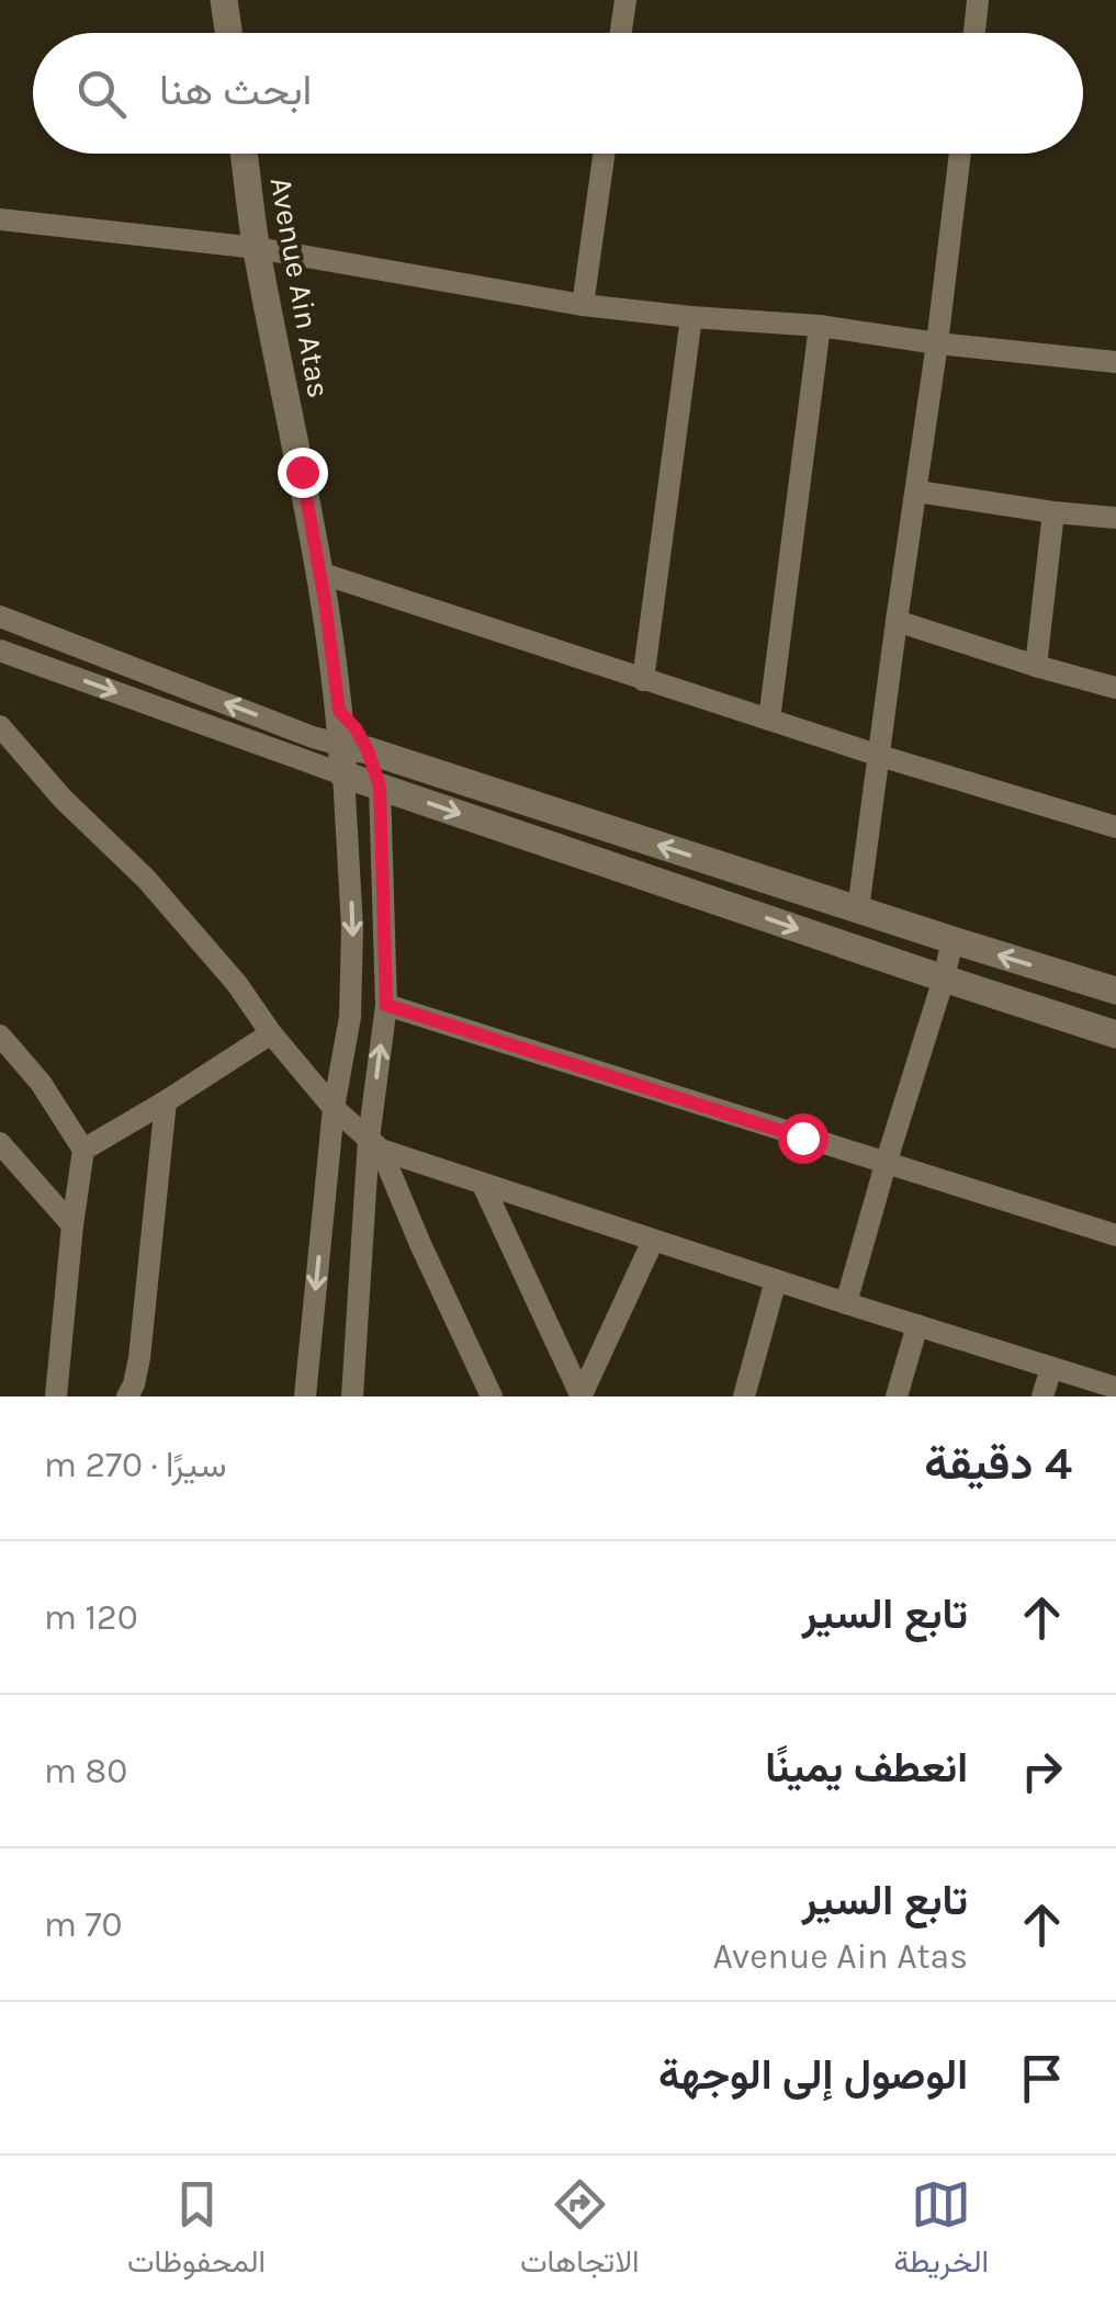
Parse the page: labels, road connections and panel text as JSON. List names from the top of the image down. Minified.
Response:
{"streets":{"street":["Avenue Ain Atas"]},"page":{"search":"ابحث هنا","heading":["4 دقيقة","سيرًا · 270 m"],"list":[["تابع السير","120 m"],["انعطف يمينًا","80 m"],["تابع السير","Avenue Ain Atas","70 m"],"الوصول إلى الوجهة"],"nav":["الخريطة","الاتجاهات","المحفوظات"]}}
